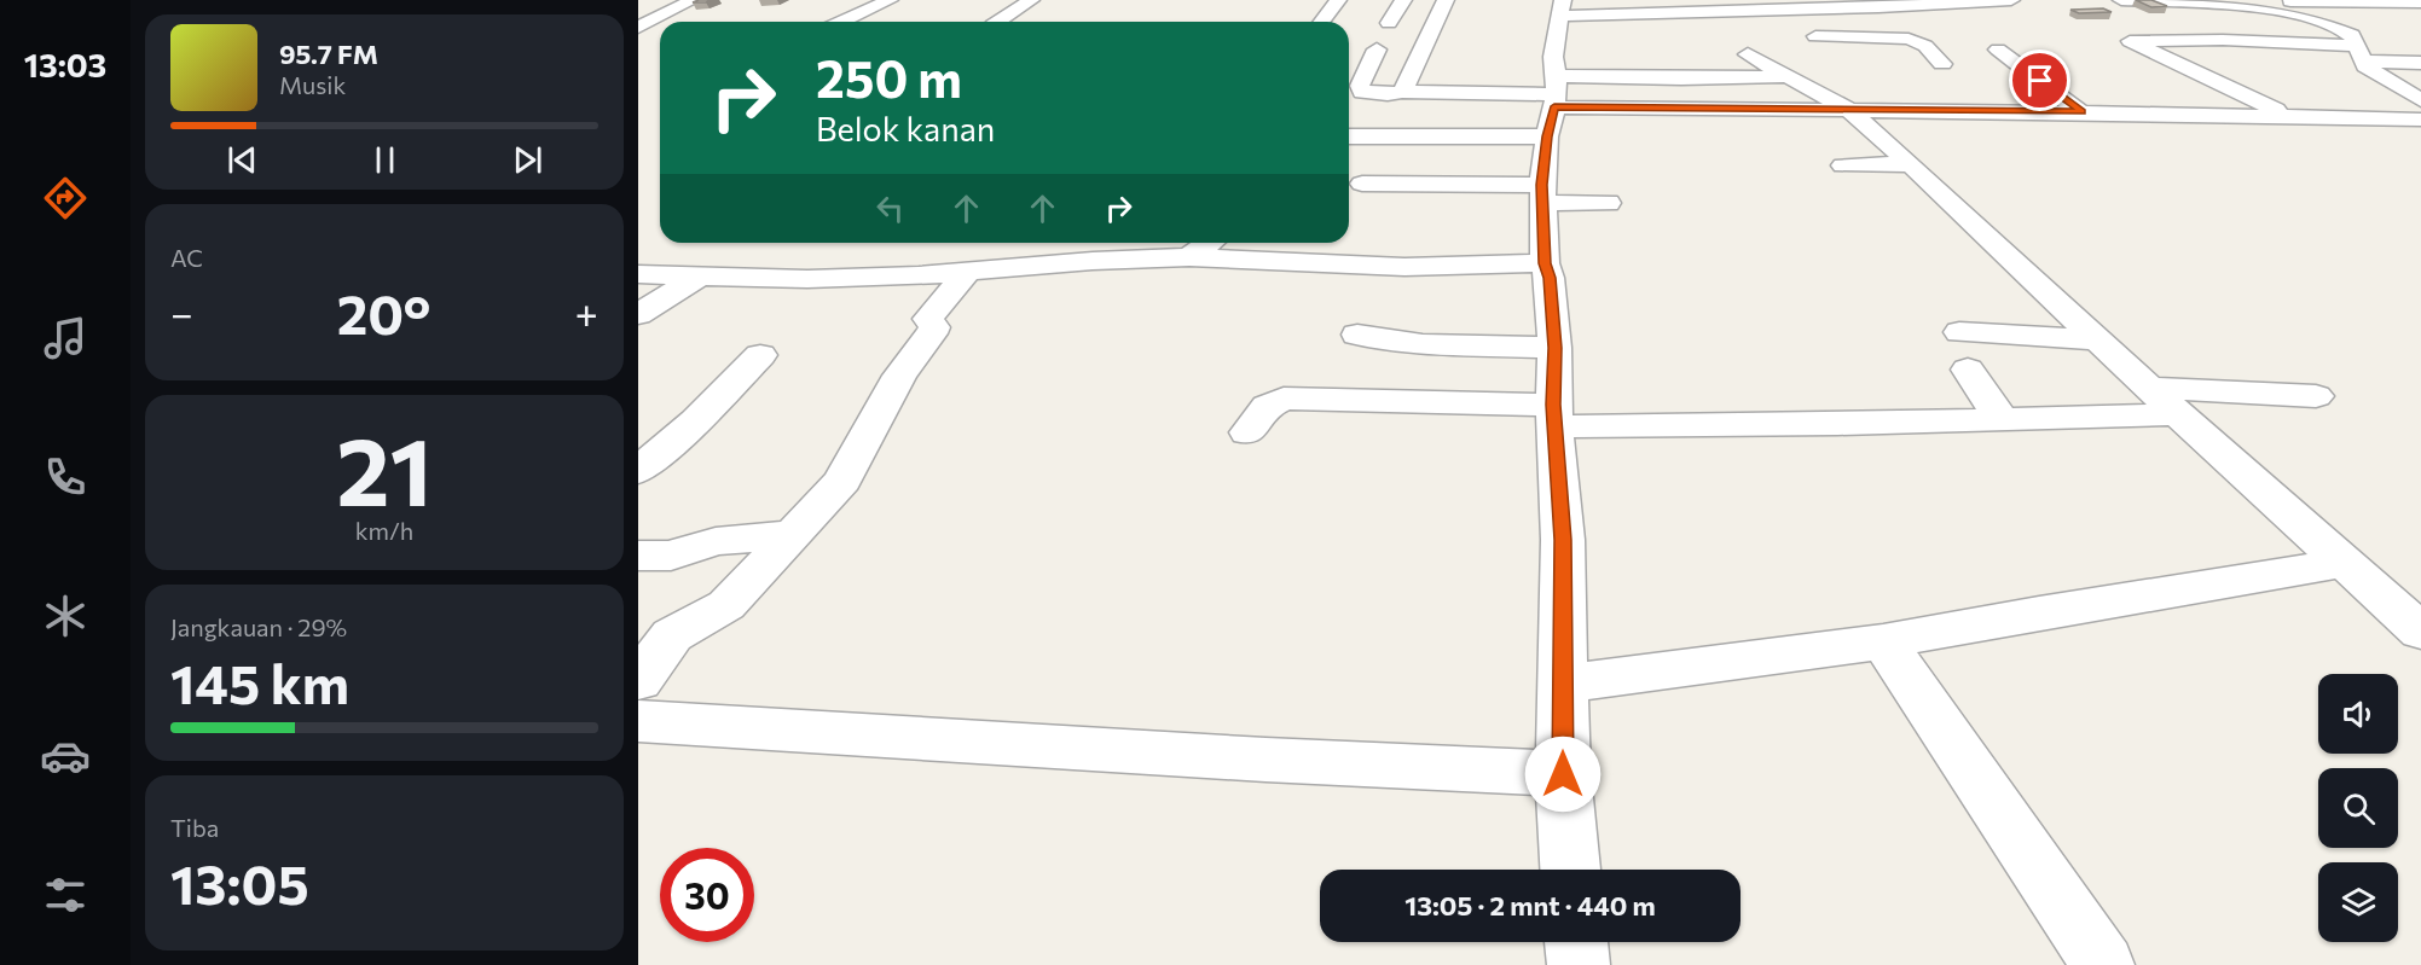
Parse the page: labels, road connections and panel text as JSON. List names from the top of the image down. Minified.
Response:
{"page":{"tabs":"13:03","turn":["250 m","Belok kanan"],"song":["95.7 FM","Musik"],"tile":["AC",["21","km/h"],["Jangkauan · 29%","145 km"],["Tiba","13:05"]],"heat":["−","20°","+"],"limit":"30","trip":"13:05 · 2 mnt · 440 m"}}
